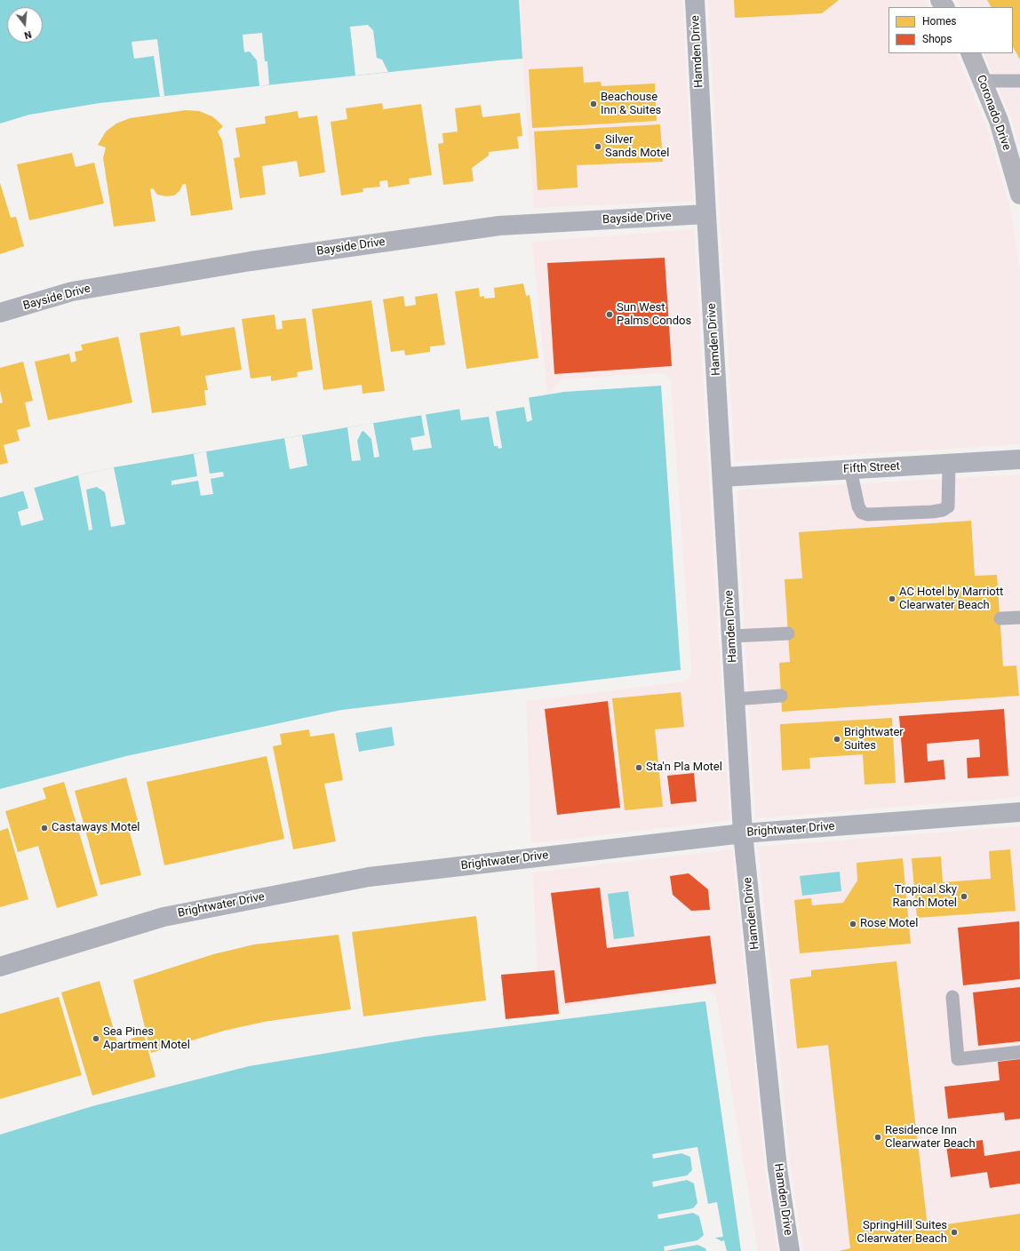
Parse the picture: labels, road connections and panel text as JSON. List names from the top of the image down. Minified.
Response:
{"streets":{"main road":["Coronado Drive"],"street":["Hamden Drive","Bayside Drive","Fifth Street","Brightwater Drive"]},"crossings":[["Hamden Drive","Bayside Drive"],["Hamden Drive","Fifth Street"],["Hamden Drive","Brightwater Drive"]],"places":["Beachouse Inn & Suites","Silver Sands Motel","Sun West Palms Condos","AC Hotel by Marriott Clearwater Beach","Brightwater Suites","Sta'n Pla Motel","Castaways Motel","Tropical Sky Ranch Motel","Rose Motel","Sea Pines Apartment Motel","Residence Inn Clearwater Beach","SpringHill Suites Clearwater Beach"],"legend":["Homes","Shops"],"north":"bottom"}
